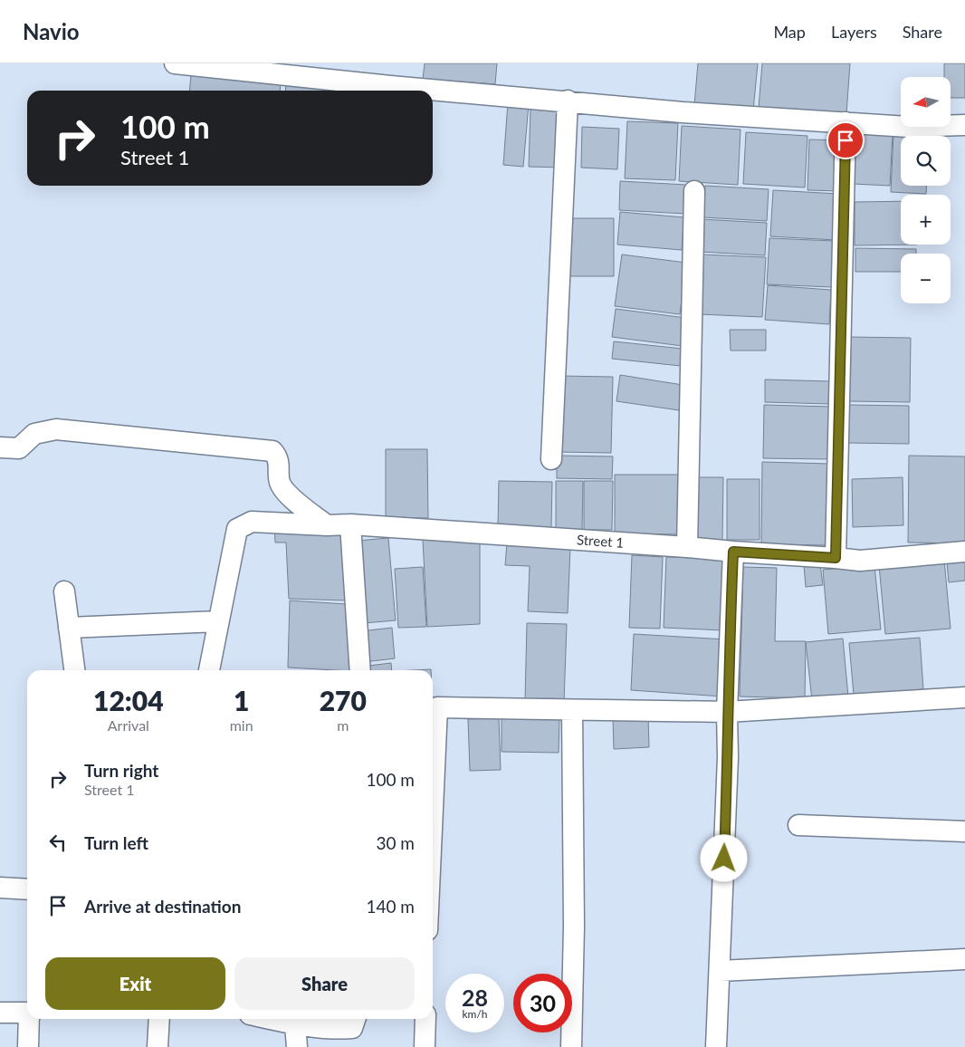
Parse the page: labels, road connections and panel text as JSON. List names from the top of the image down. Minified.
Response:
{"streets":{"street":["Street 1"]},"north":"left","page":{"header":"Navio","nav":["Map","Layers","Share"],"map_buttons":["+","−"],"turn":["100 m","Street 1"],"eta":["12:04","Arrival","1","min","270","m"],"list":[{"name":"Turn right","note":"Street 1","value":"100 m"},{"name":"Turn left","value":"30 m"},{"name":"Arrive at destination","value":"140 m"}],"buttons":["Exit","Share"],"speed":"28 km/h","limit":"30"}}
